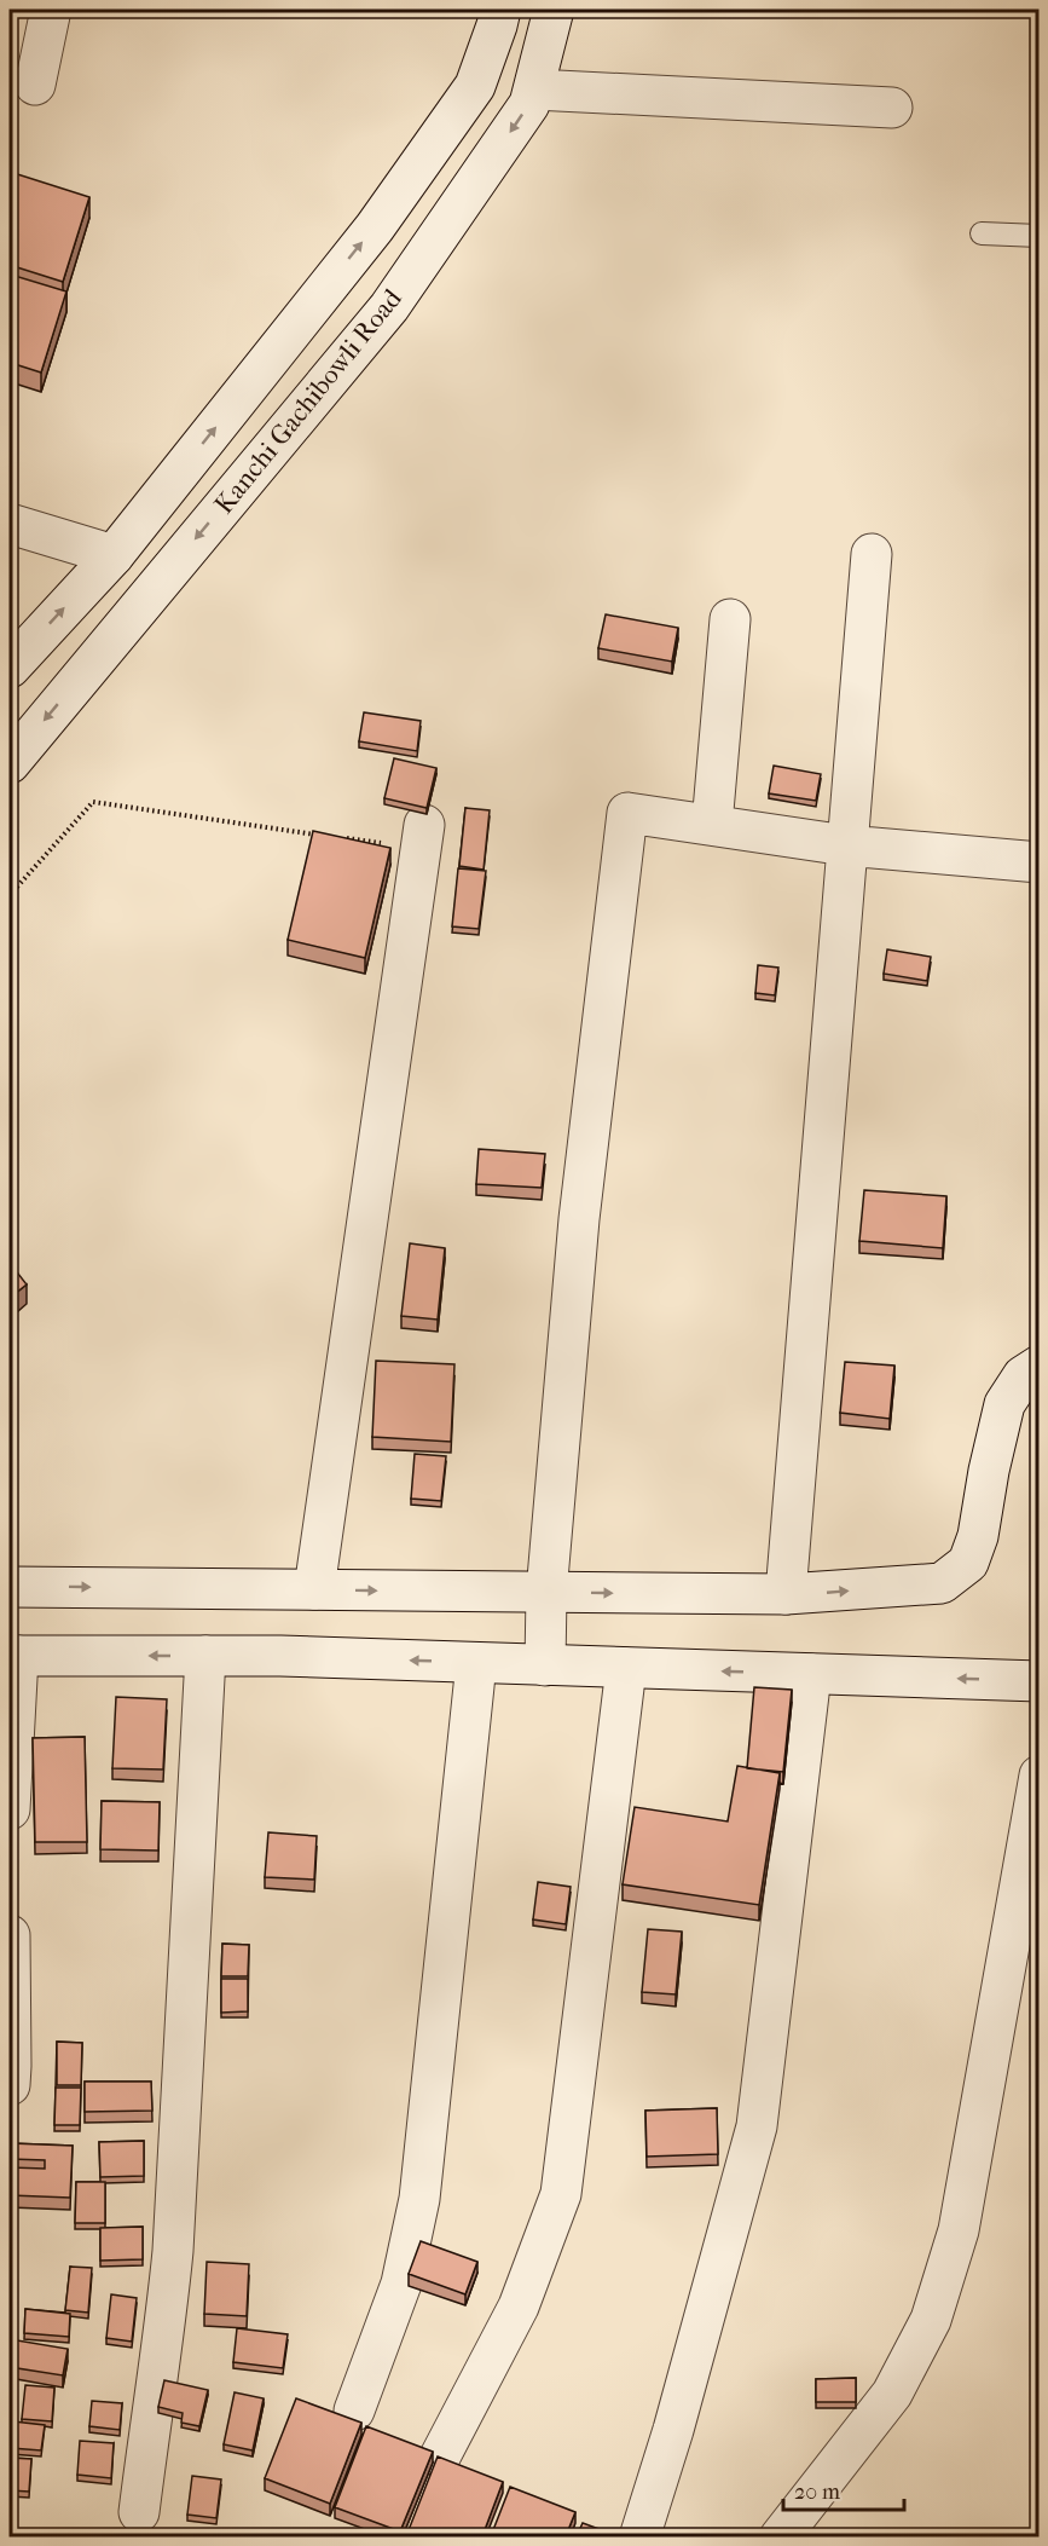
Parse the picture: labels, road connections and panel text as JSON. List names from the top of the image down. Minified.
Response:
{"streets":{"street":["Kanchi Gachibowli Road"]},"scale_bar":"20 m"}
